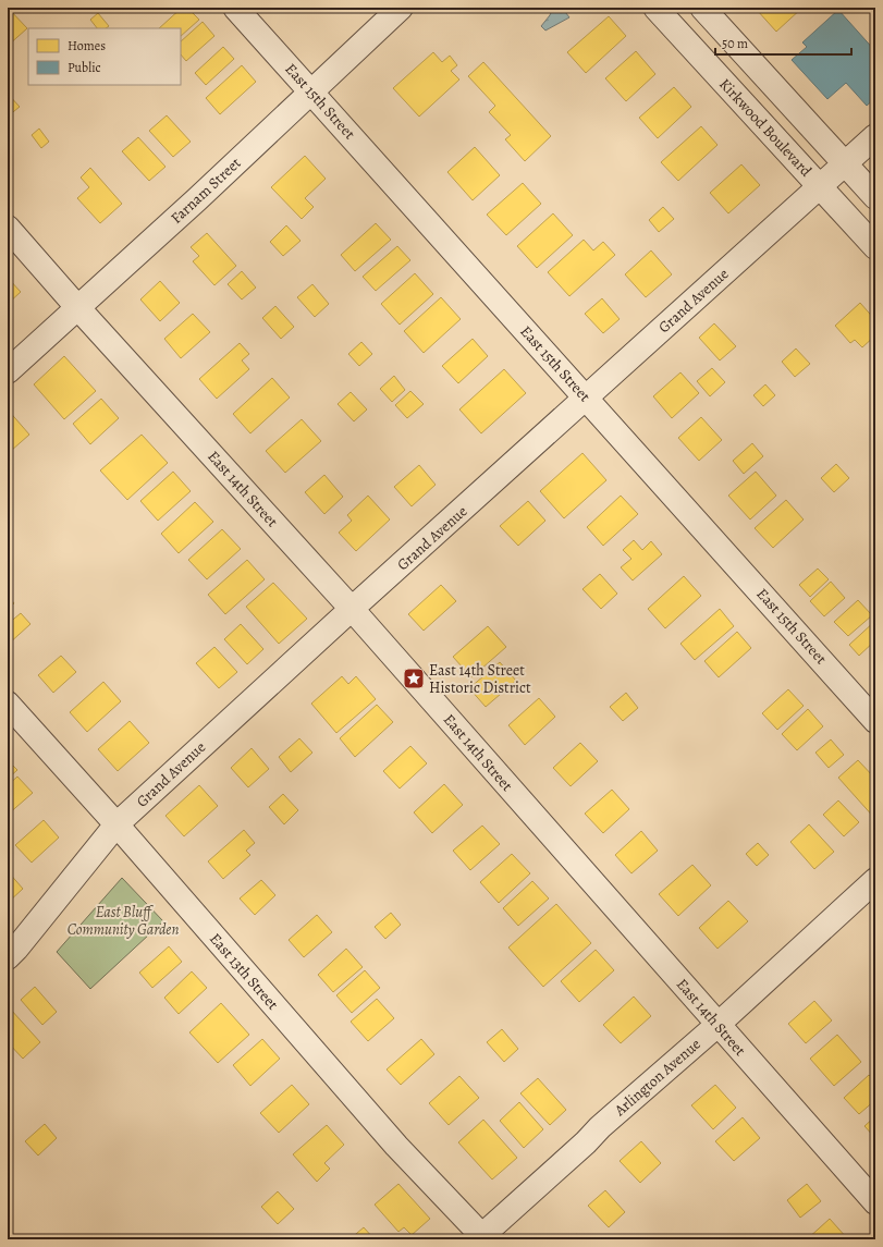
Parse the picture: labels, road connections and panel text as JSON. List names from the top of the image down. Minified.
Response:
{"streets":{"street":["East 15th Street","Kirkwood Boulevard","Farnam Street","Grand Avenue","East 14th Street","East 13th Street","Arlington Avenue"]},"crossings":[["East 15th Street","Farnam Street"],["East 15th Street","Grand Avenue"],["Kirkwood Boulevard","Grand Avenue"],["Farnam Street","East 14th Street"],["Grand Avenue","East 14th Street"],["Grand Avenue","East 13th Street"],["East 14th Street","Arlington Avenue"],["East 13th Street","Arlington Avenue"]],"parks":["East Bluff Community Garden"],"places":{"place":["East 14th Street Historic District"]},"legend":["Homes","Public"],"scale_bar":"50 m"}
